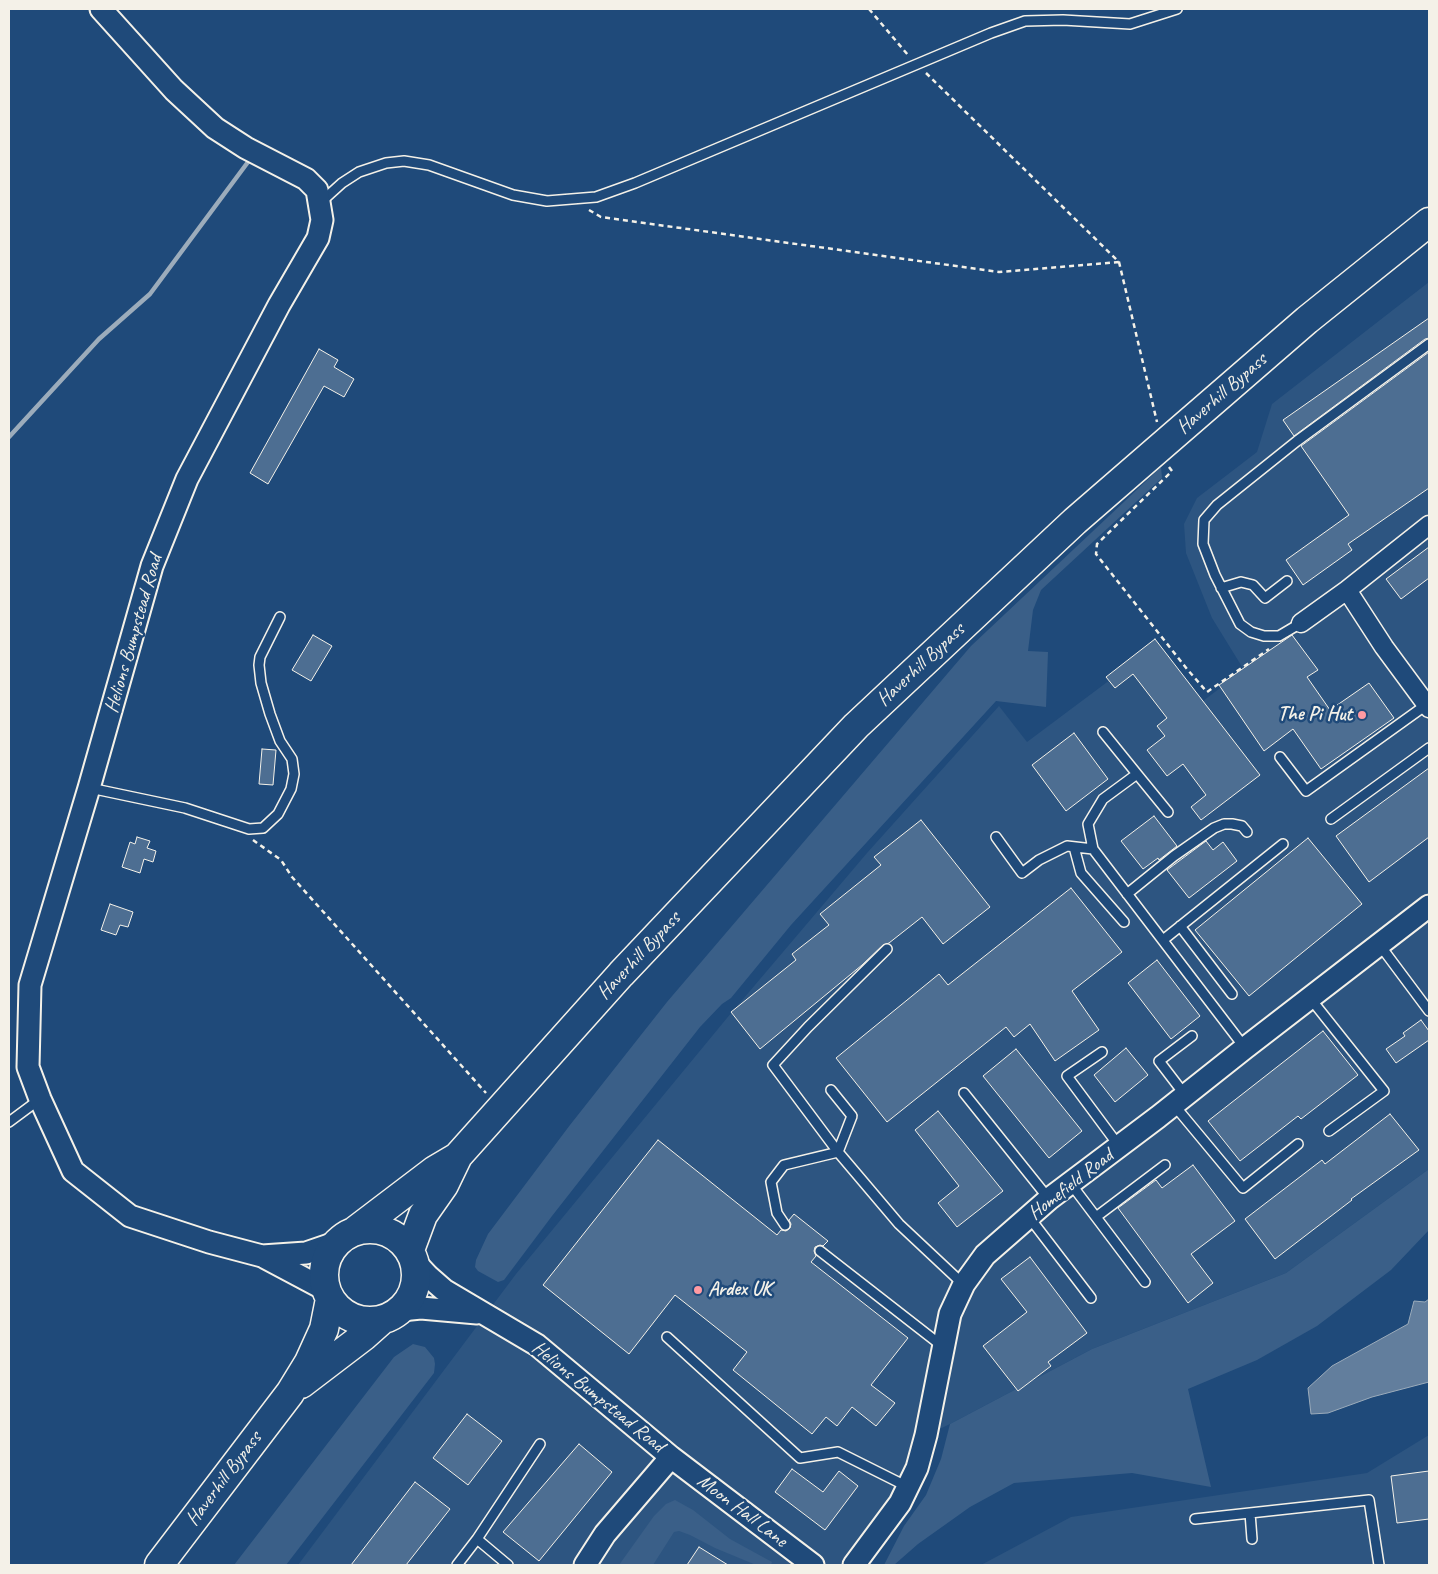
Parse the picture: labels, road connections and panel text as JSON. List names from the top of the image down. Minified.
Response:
{"streets":{"main road":["Haverhill Bypass"],"street":["Helions Bumpstead Road","Homefield Road","Moon Hall Lane"]},"crossings":[["Haverhill Bypass","Helions Bumpstead Road"],["Helions Bumpstead Road","Moon Hall Lane"]],"places":["The Pi Hut","Ardex UK"]}
